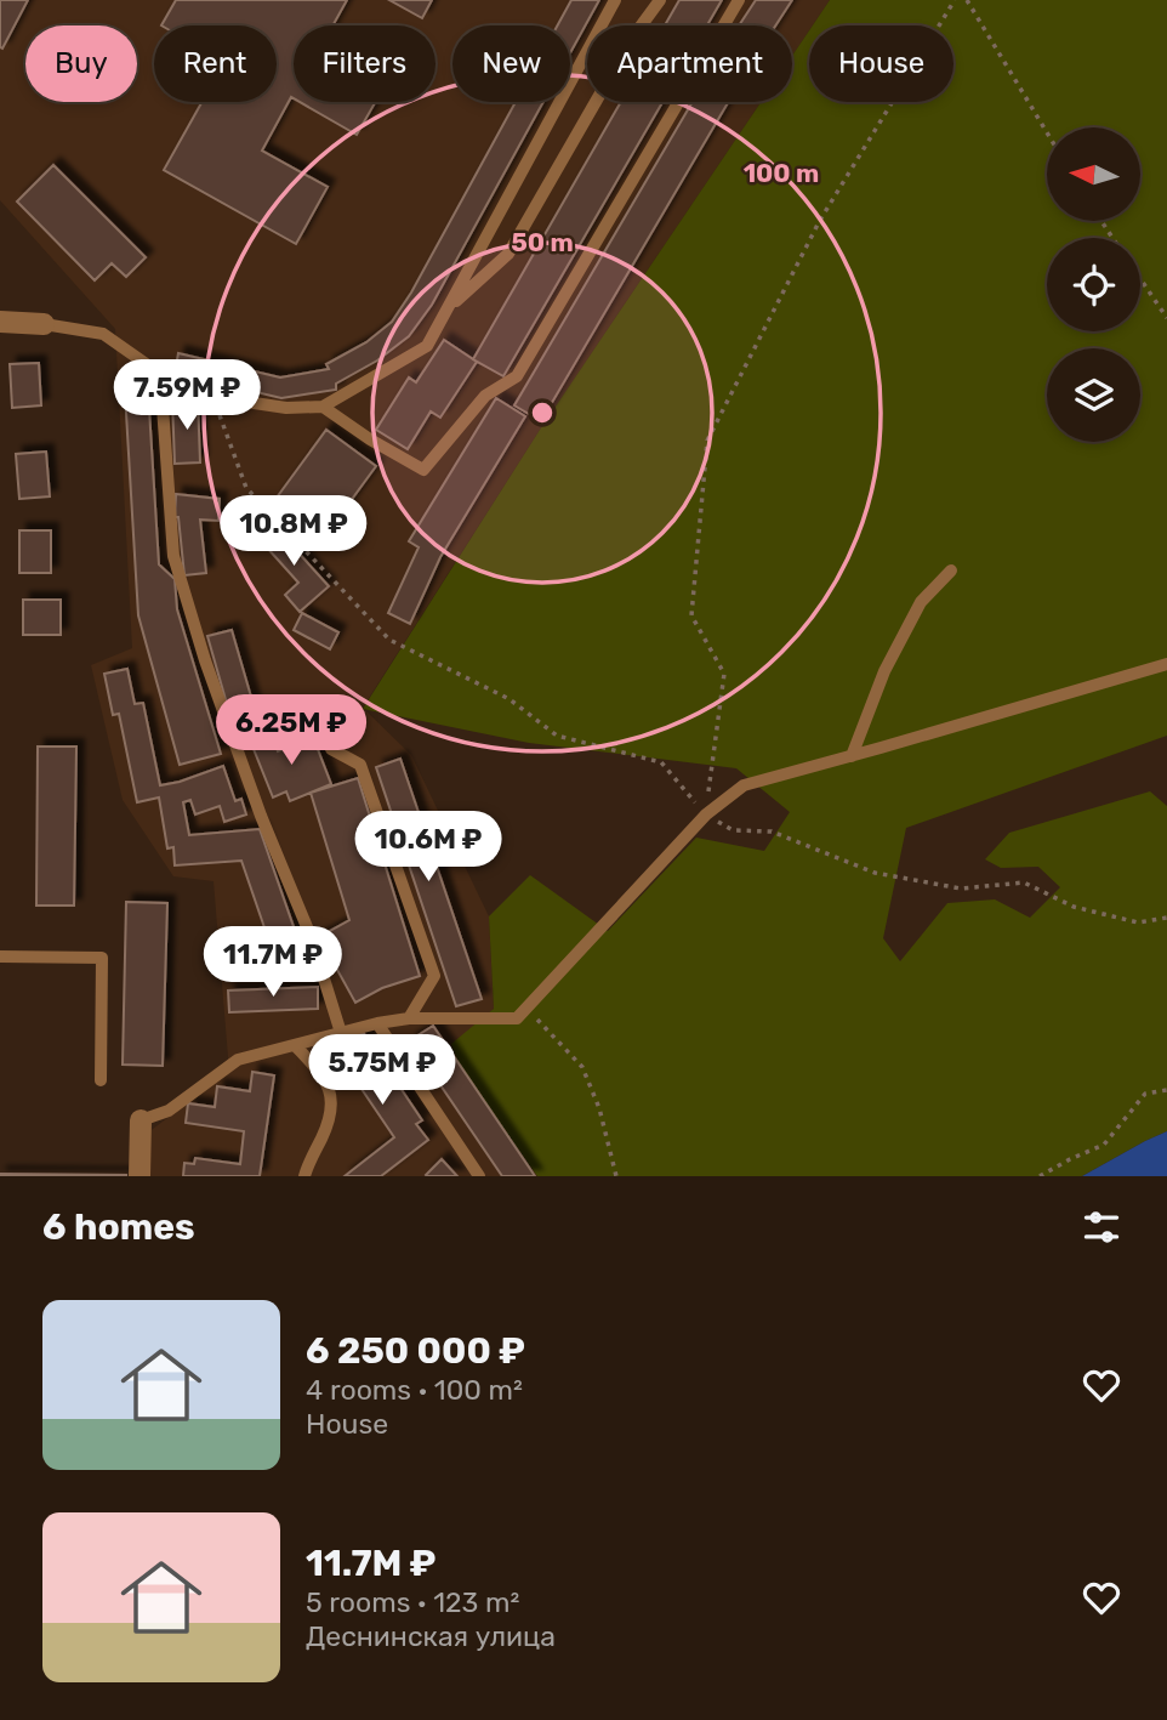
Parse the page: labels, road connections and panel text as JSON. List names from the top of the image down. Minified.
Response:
{"north":"left","page":{"chip":["Buy","Rent","Filters","New","Apartment","House"],"price":["7.59M ₽","10.8M ₽","6.25M ₽","10.6M ₽","11.7M ₽","5.75M ₽"],"heading":"6 homes","list":[{"name":"6 250 000 ₽","note":"4 rooms · 100 m² · House"},{"name":"11.7M ₽","note":"5 rooms · 123 m² · Деснинская улица"}]},"rings":["100 m","50 m"]}
